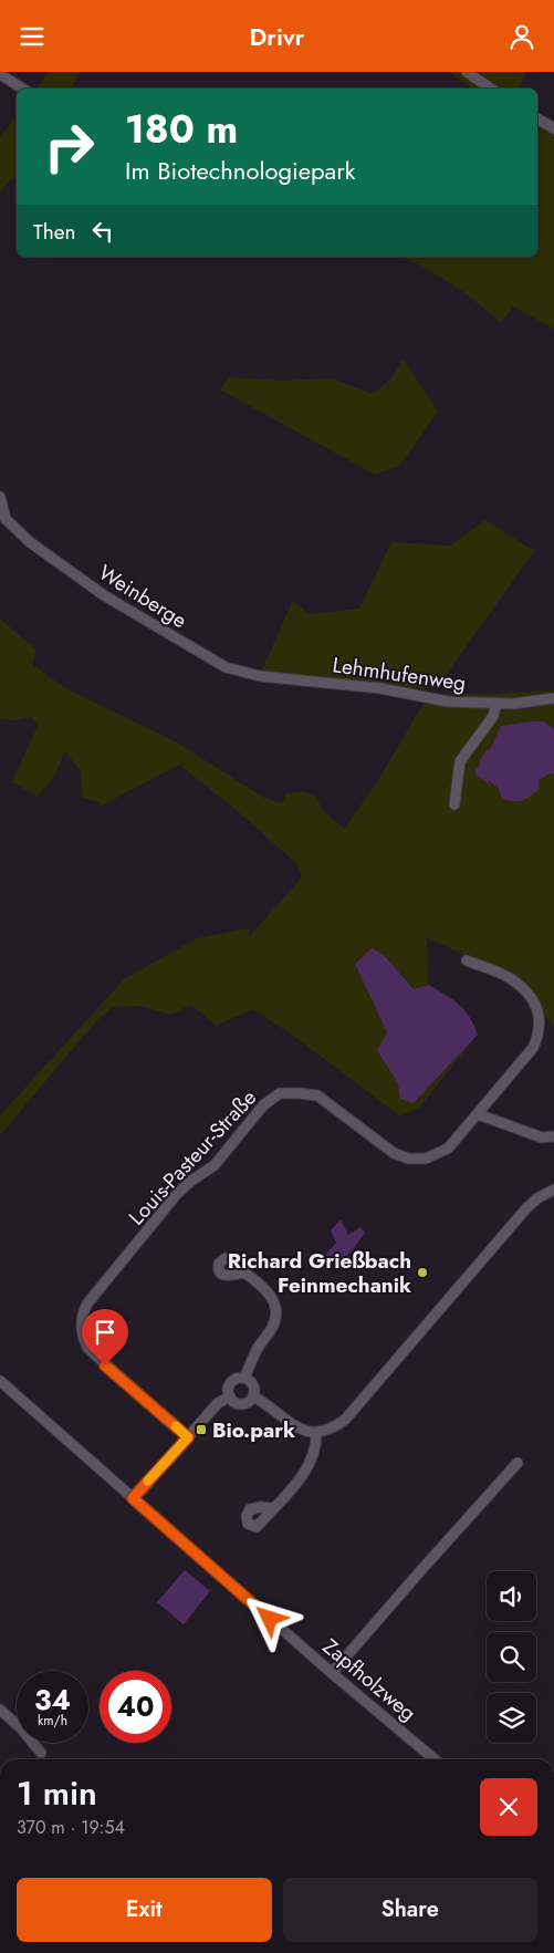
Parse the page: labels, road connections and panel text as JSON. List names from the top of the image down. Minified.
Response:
{"streets":{"street":["Weinberge","Lehmhufenweg","Louis-Pasteur-Straße","Zapfholzweg"]},"crossings":[["Weinberge","Lehmhufenweg"]],"places":{"other":["Richard Grießbach Feinmechanik"],"transit":["Bio.park"]},"page":{"header":"Drivr","turn":["180 m","Im Biotechnologiepark"],"then":"Then","speed":"34 km/h","limit":"40","heading":["1 min","370 m · 19:54"],"buttons":["Exit","Share"]}}
